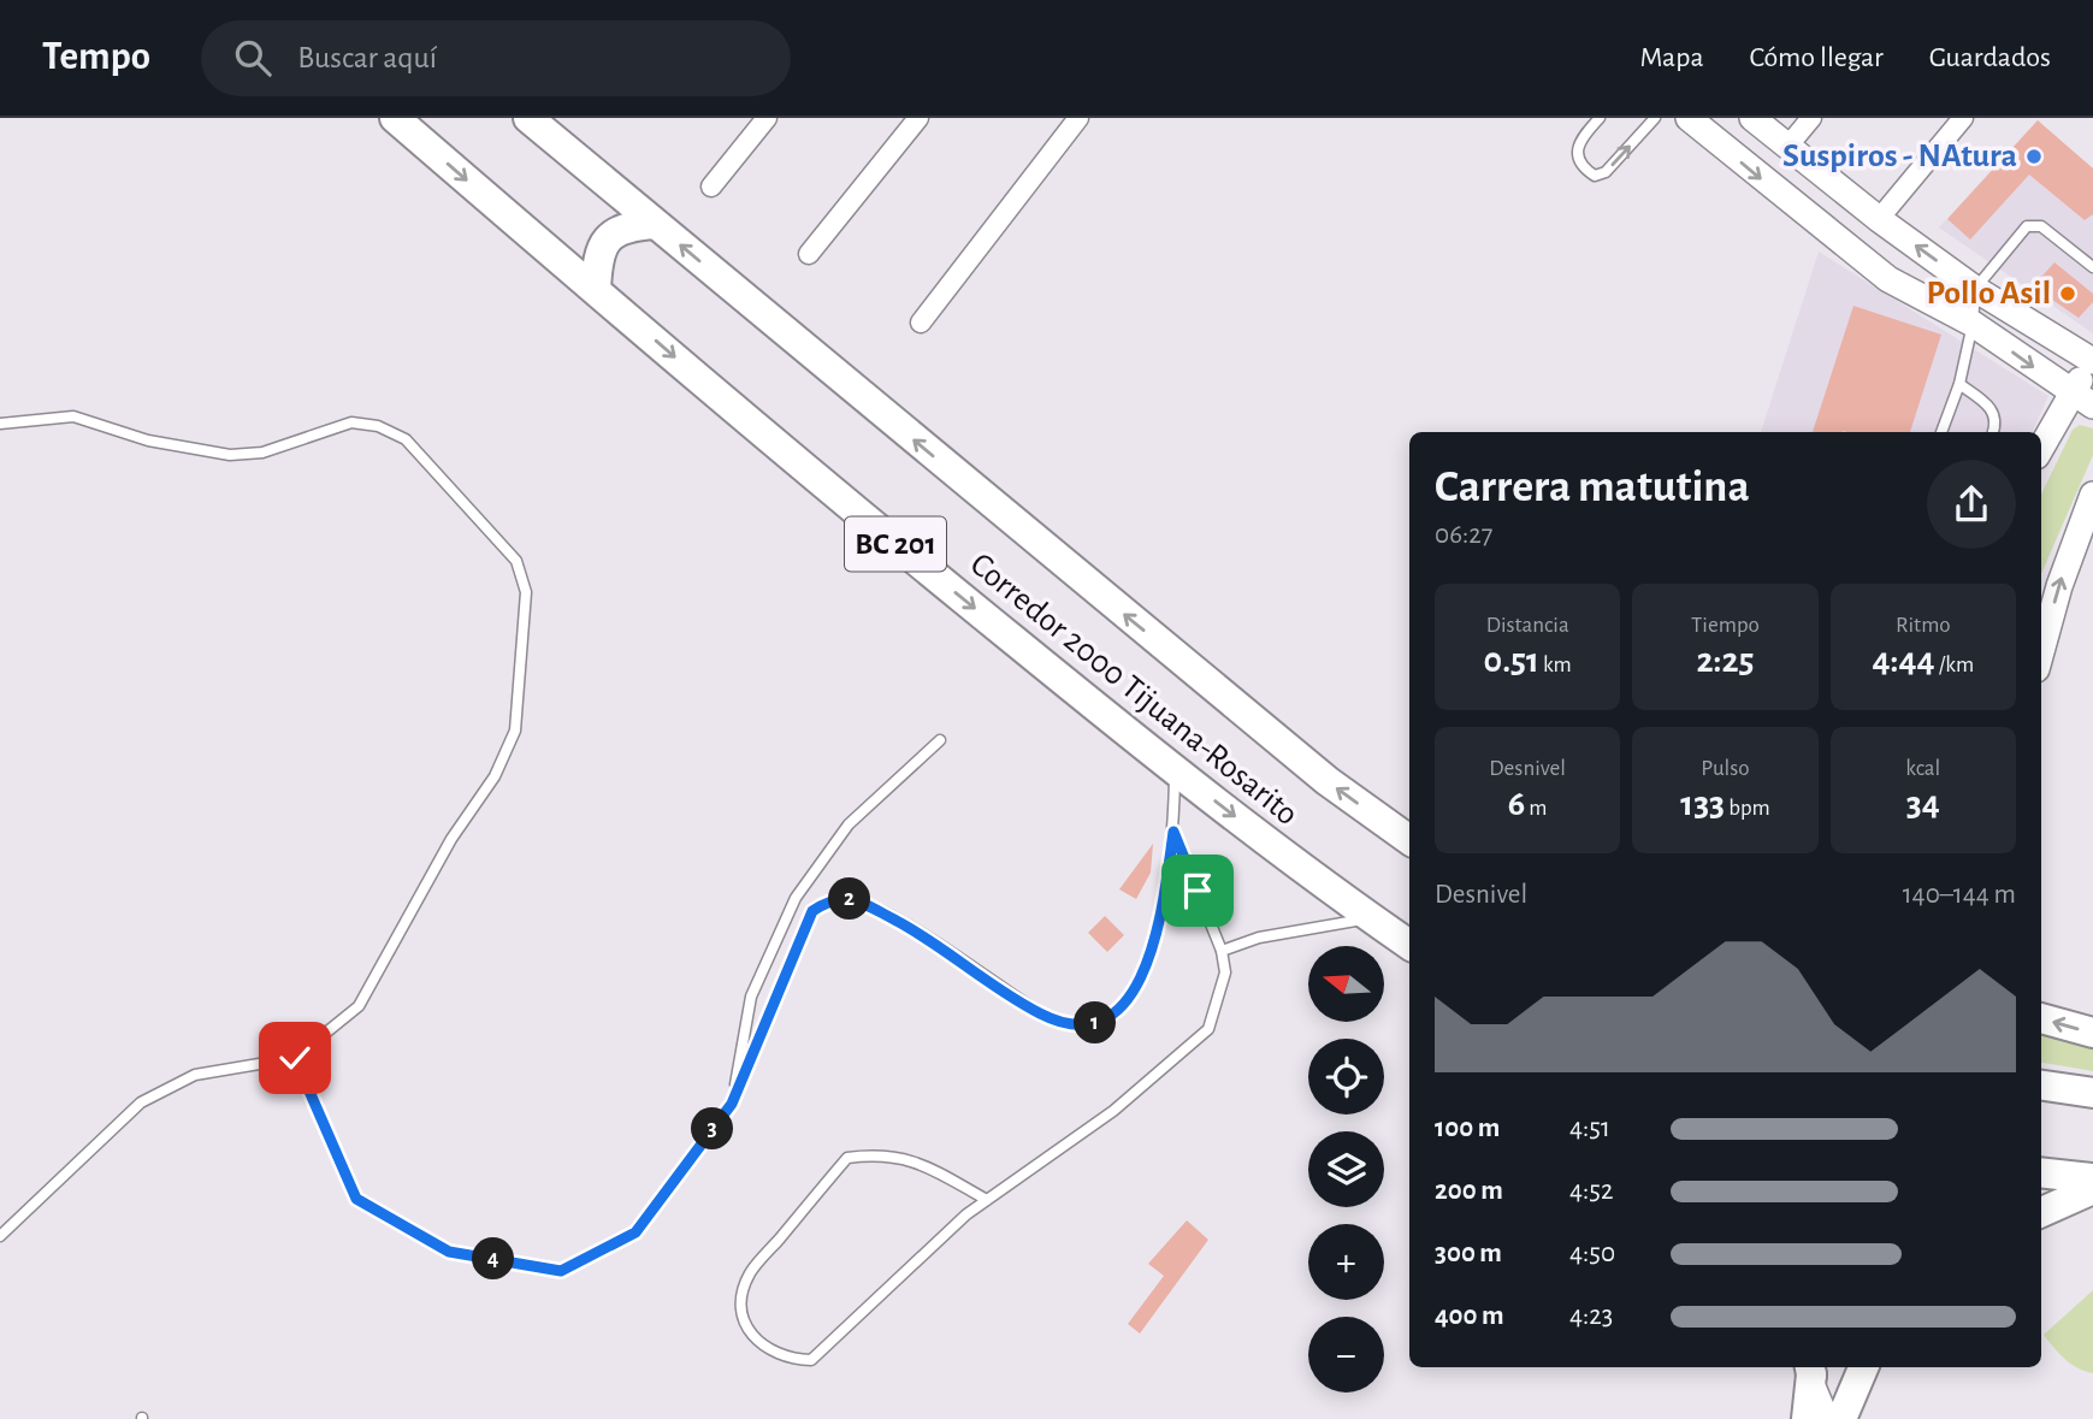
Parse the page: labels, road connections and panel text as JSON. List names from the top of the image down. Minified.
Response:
{"streets":{"main road":["BC 201","Corredor 2000 Tijuana-Rosarito"]},"places":["Suspiros - NAtura","Pollo Asil"],"north":"left","page":{"header":"Tempo","search":"Buscar aquí","nav":["Mapa","Cómo llegar","Guardados"],"heading":["Carrera matutina","06:27"],"stats":[["Distancia","0.51 km"],["Tiempo","2:25"],["Ritmo","4:44 /km"],["Desnivel","6 m"],["Pulso","133 bpm"],["kcal","34"]],"chart":["Desnivel","140–144 m"],"pins":["2","1","3","4"],"map_buttons":["+","−"],"list":[{"name":"100 m","note":"4:51"},{"name":"200 m","note":"4:52"},{"name":"300 m","note":"4:50"},{"name":"400 m","note":"4:23"}]}}
